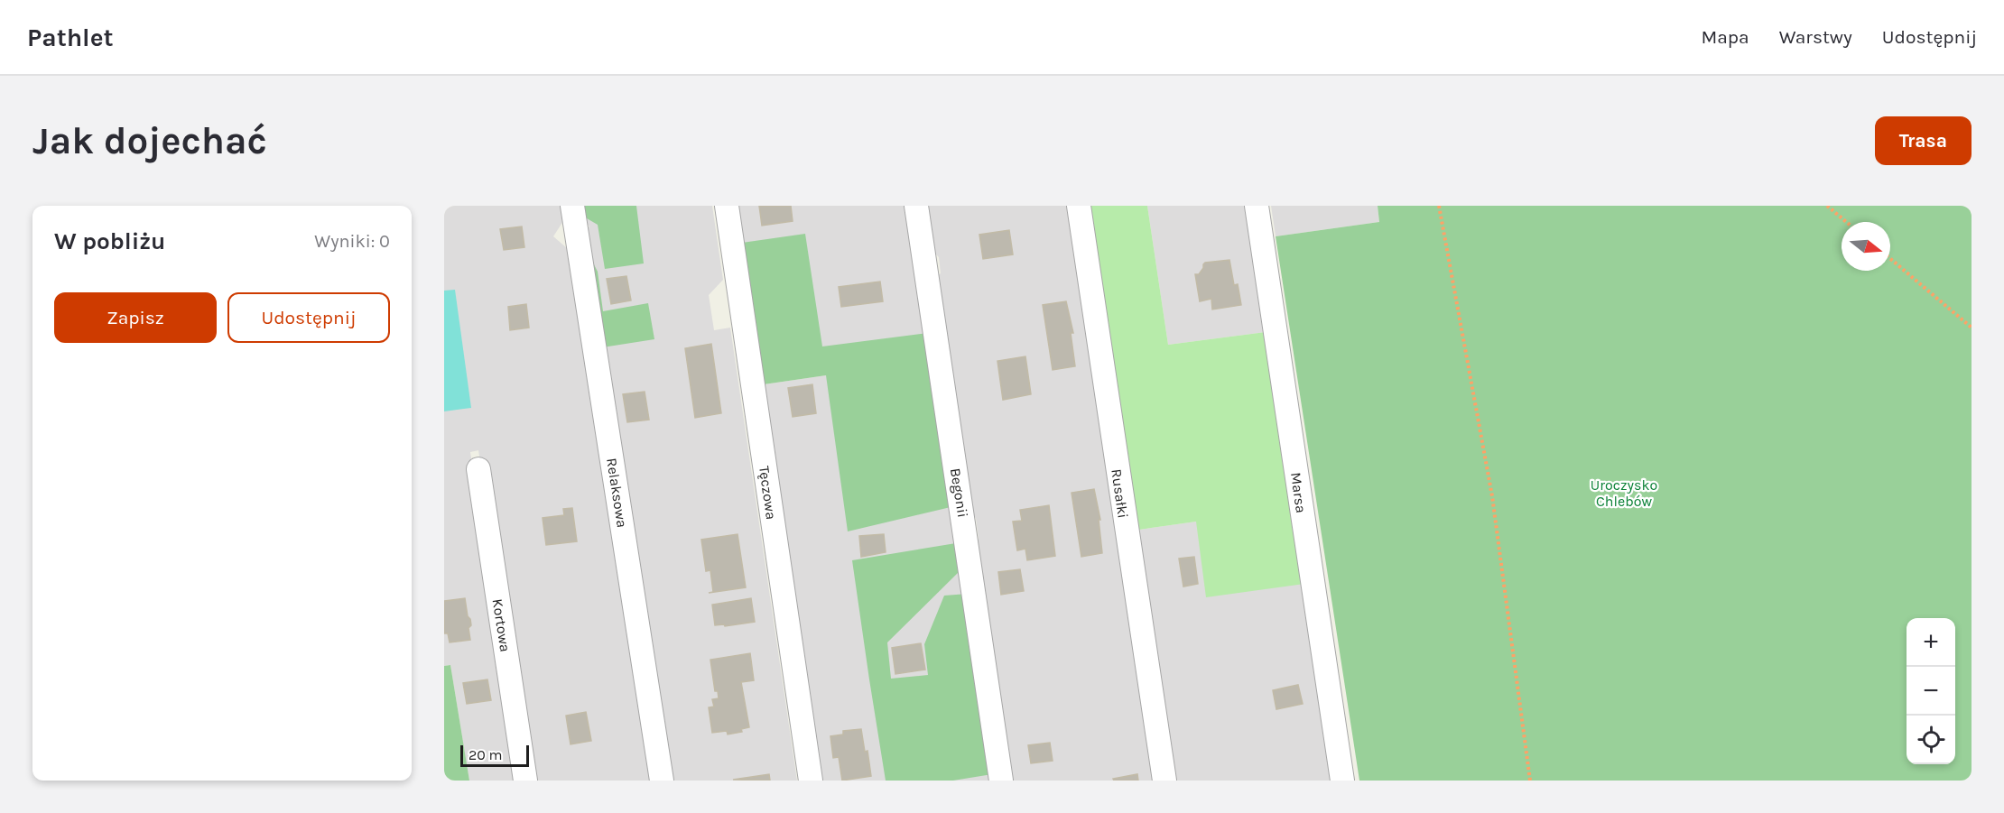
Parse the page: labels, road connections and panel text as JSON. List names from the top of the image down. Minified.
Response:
{"streets":{"street":["Relaksowa","Tęczowa","Begonii","Marsa","Rusałki","Kortowa"]},"parks":["Uroczysko Chlebów"],"scale_bar":"20 m","north":"right","page":{"header":"Pathlet","nav":["Mapa","Warstwy","Udostępnij"],"buttons":["Trasa",["Zapisz","Udostępnij"]],"title":"Jak dojechać","heading":["W pobliżu","Wyniki: 0"],"map_buttons":["+","−"],"scale":"20 m"}}
